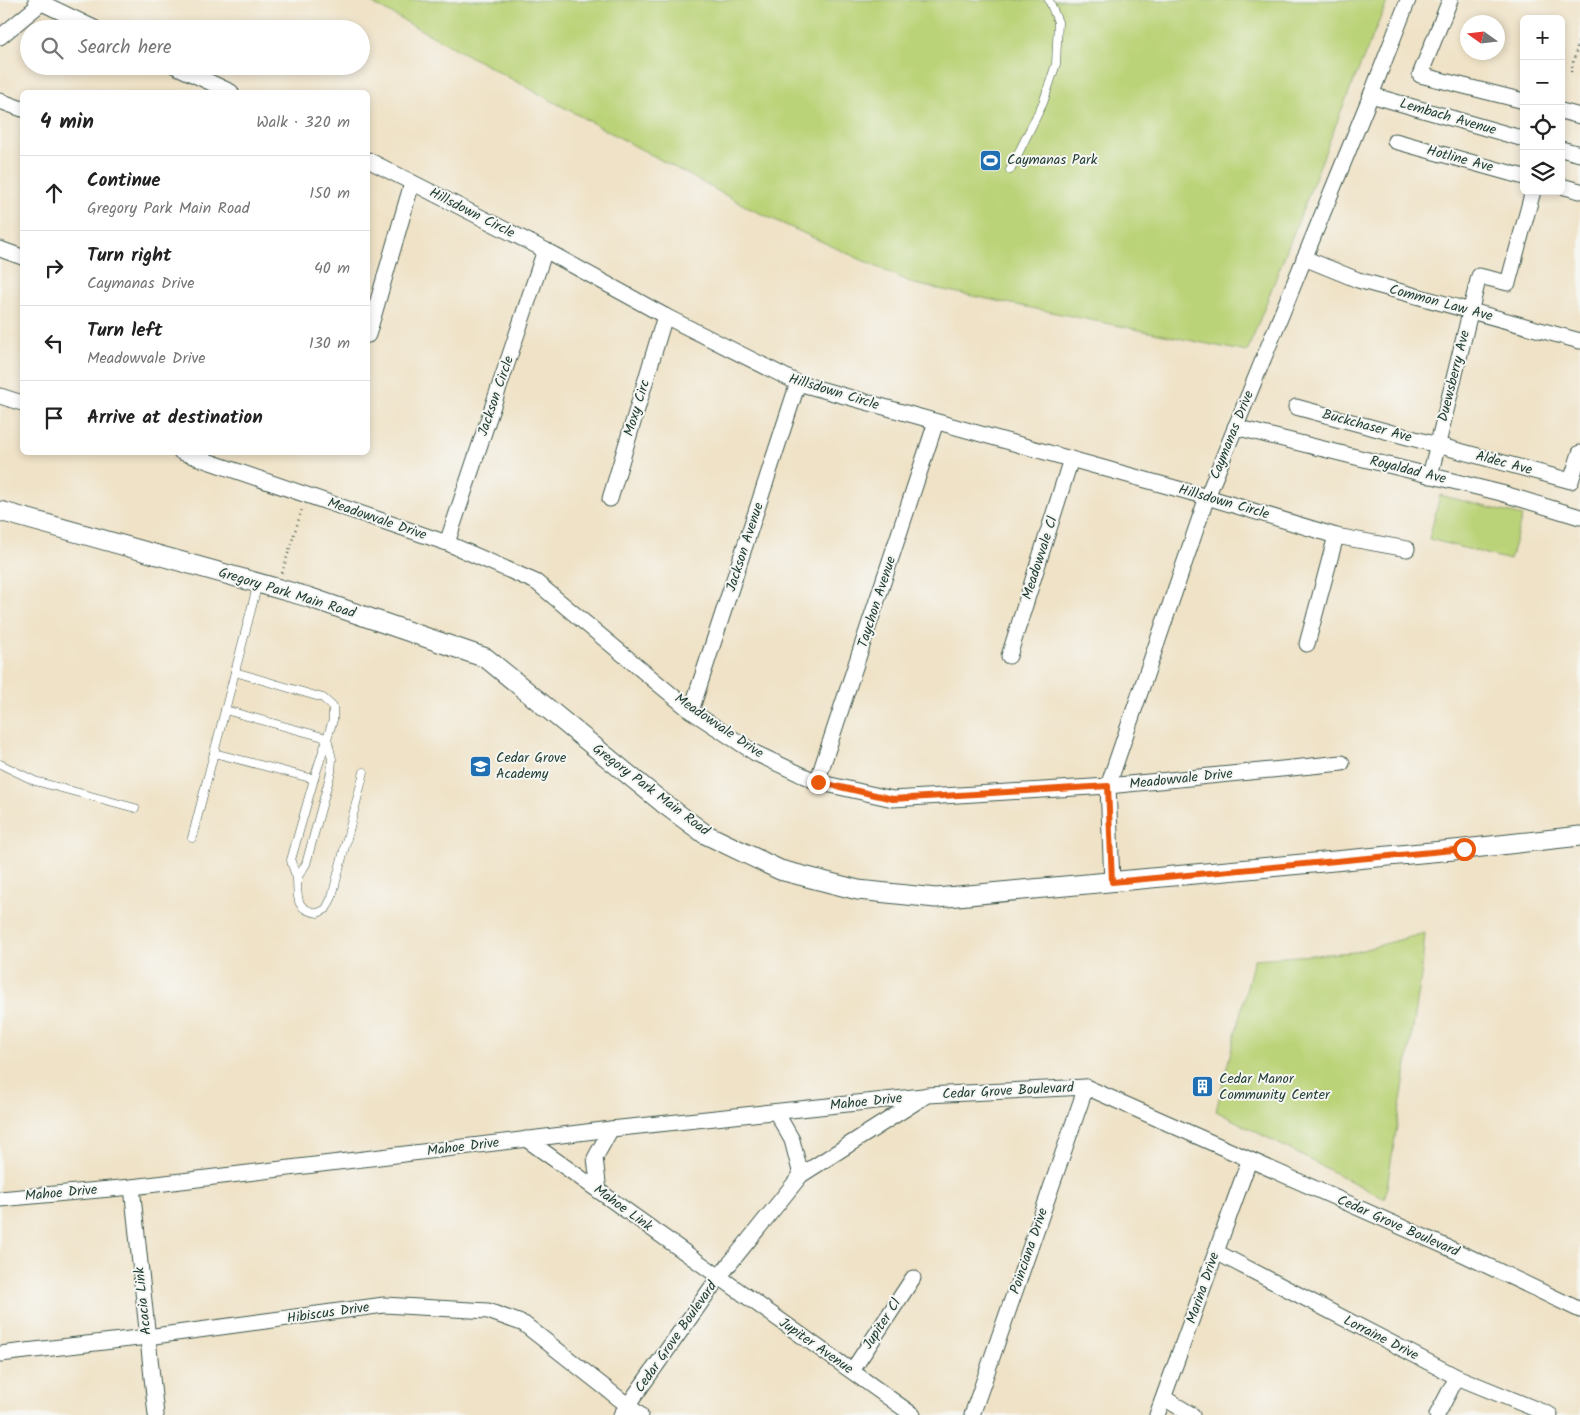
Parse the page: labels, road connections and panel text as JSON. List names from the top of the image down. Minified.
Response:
{"streets":{"street":["Lembach Avenue","Hotline Ave","Hillsdown Circle","Common Law Ave","Duewsberry Ave","Jackson Circle","Moxy Circ","Buckchaser Ave","Caymanas Drive","Aldec Ave","Royaldad Ave","Meadowvale Drive","Jackson Avenue","Meadowvale Cl","Gregory Park Main Road","Taychon Avenue","Cedar Grove Boulevard","Mahoe Drive","Mahoe Link","Poinciana Drive","Marina Drive","Acacia Link","Hibiscus Drive","Jupiter Cl","Lorraine Drive","Jupiter Avenue"]},"crossings":[["Lembach Avenue","Caymanas Drive"],["Hillsdown Circle","Jackson Circle"],["Hillsdown Circle","Moxy Circ"],["Hillsdown Circle","Caymanas Drive"],["Hillsdown Circle","Jackson Avenue"],["Hillsdown Circle","Meadowvale Cl"],["Hillsdown Circle","Taychon Avenue"],["Common Law Ave","Duewsberry Ave"],["Common Law Ave","Caymanas Drive"],["Duewsberry Ave","Buckchaser Ave"],["Duewsberry Ave","Aldec Ave"],["Duewsberry Ave","Royaldad Ave"],["Jackson Circle","Meadowvale Drive"],["Buckchaser Ave","Aldec Ave"],["Caymanas Drive","Royaldad Ave"],["Caymanas Drive","Meadowvale Drive"],["Caymanas Drive","Gregory Park Main Road"],["Meadowvale Drive","Jackson Avenue"],["Meadowvale Drive","Taychon Avenue"],["Cedar Grove Boulevard","Mahoe Drive"],["Cedar Grove Boulevard","Mahoe Link"],["Cedar Grove Boulevard","Poinciana Drive"],["Cedar Grove Boulevard","Marina Drive"],["Cedar Grove Boulevard","Hibiscus Drive"],["Cedar Grove Boulevard","Jupiter Avenue"],["Mahoe Drive","Mahoe Link"],["Mahoe Drive","Acacia Link"],["Mahoe Link","Jupiter Avenue"],["Marina Drive","Lorraine Drive"],["Acacia Link","Hibiscus Drive"],["Jupiter Cl","Jupiter Avenue"]],"places":{"sports":["Caymanas Park"],"school or university":["Cedar Grove Academy"],"building":["Cedar Manor Community Center"]},"north":"left","page":{"map_buttons":["+","−"],"search":"Search here","heading":["4 min","Walk · 320 m"],"list":[["Continue","Gregory Park Main Road","150 m"],["Turn right","Caymanas Drive","40 m"],["Turn left","Meadowvale Drive","130 m"],"Arrive at destination"]}}
